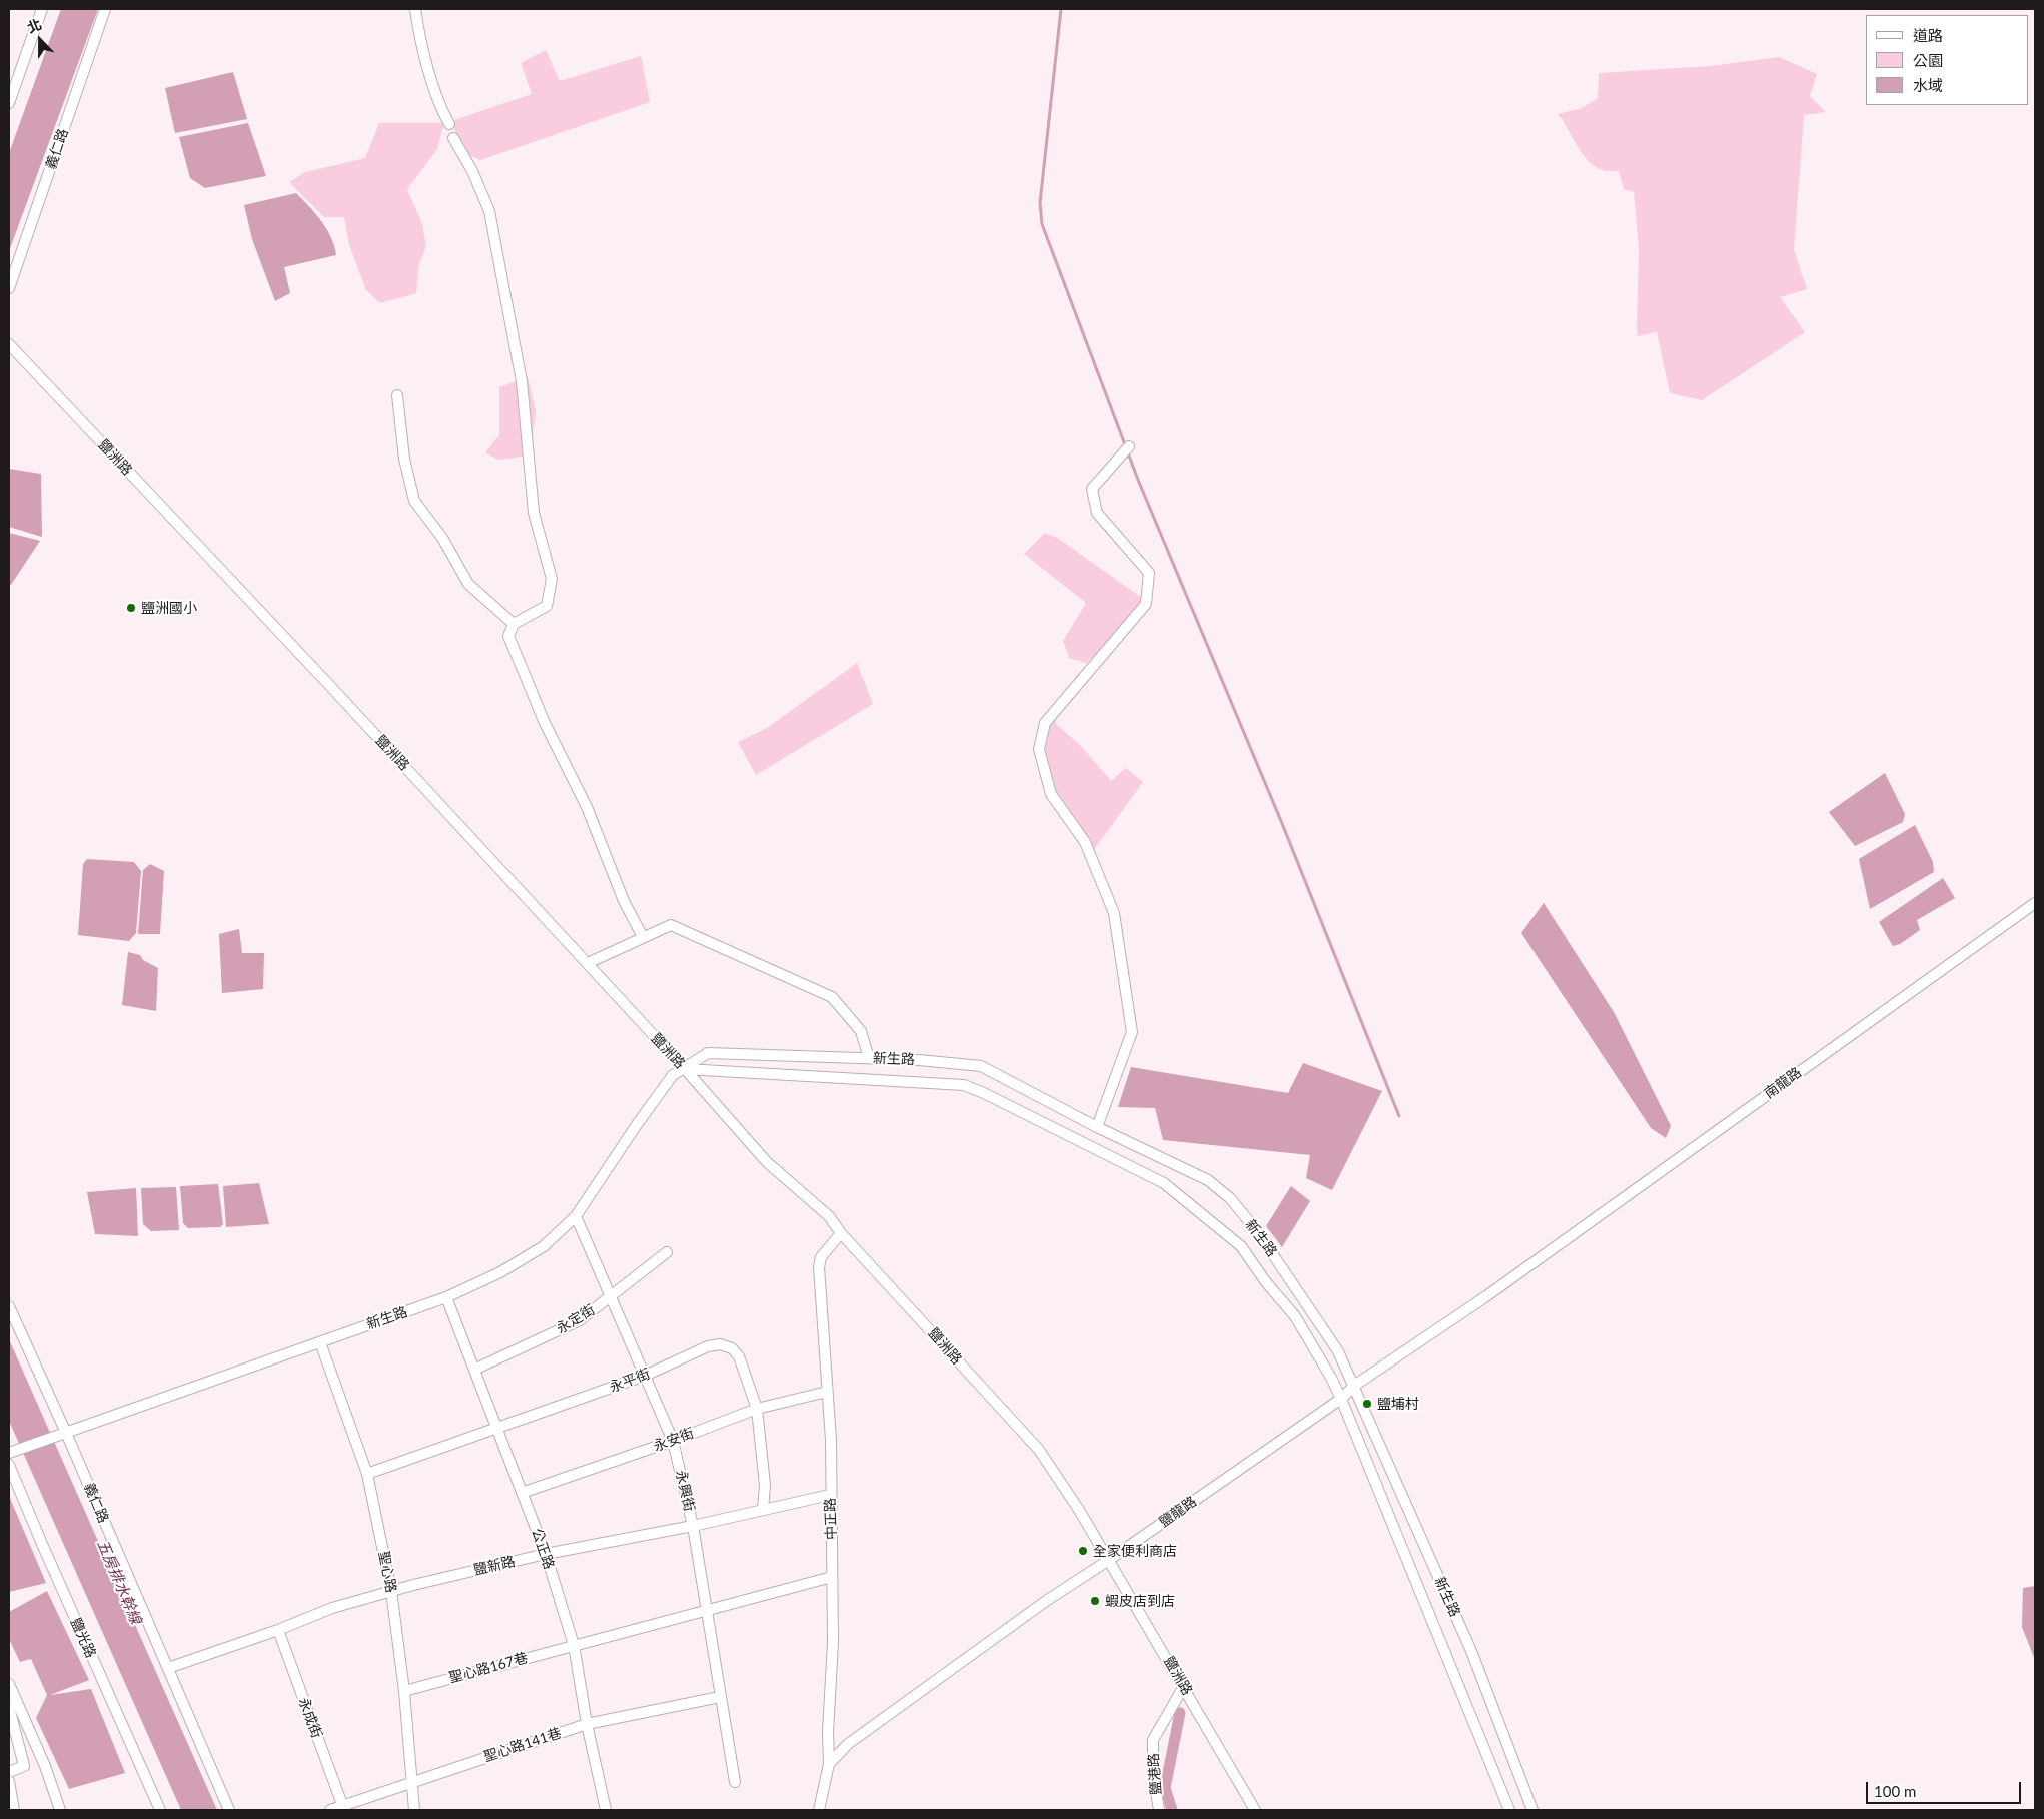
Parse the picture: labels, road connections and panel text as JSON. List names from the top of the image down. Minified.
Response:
{"streets":{"street":["義仁路","鹽洲路","新生路","南龍路","永定街","永平街","永安街","永興街","鹽龍路","中正路","公正路","鹽新路","聖心路","鹽光路","聖心路167巷","永成街","聖心路141巷","鹽港路"]},"crossings":[["義仁路","新生路"],["義仁路","鹽新路"],["鹽洲路","新生路"],["鹽洲路","鹽龍路"],["鹽洲路","中正路"],["鹽洲路","鹽港路"],["新生路","永興街"],["新生路","鹽龍路"],["新生路","公正路"],["新生路","聖心路"],["南龍路","鹽龍路"],["永定街","永興街"],["永定街","公正路"],["永平街","永安街"],["永平街","永興街"],["永平街","公正路"],["永平街","鹽新路"],["永平街","聖心路"],["永安街","永興街"],["永安街","中正路"],["永安街","公正路"],["永興街","鹽新路"],["永興街","聖心路167巷"],["永興街","聖心路141巷"],["鹽龍路","中正路"],["中正路","鹽新路"],["中正路","聖心路167巷"],["公正路","鹽新路"],["公正路","聖心路167巷"],["公正路","聖心路141巷"],["鹽新路","聖心路"],["鹽新路","永成街"],["聖心路","聖心路167巷"],["聖心路","聖心路141巷"],["永成街","聖心路141巷"]],"water":["五房排水幹線"],"places":["鹽洲國小","鹽埔村","全家便利商店","蝦皮店到店"],"legend":["道路","公園","水域"],"scale_bar":"100 m","north":"top"}
